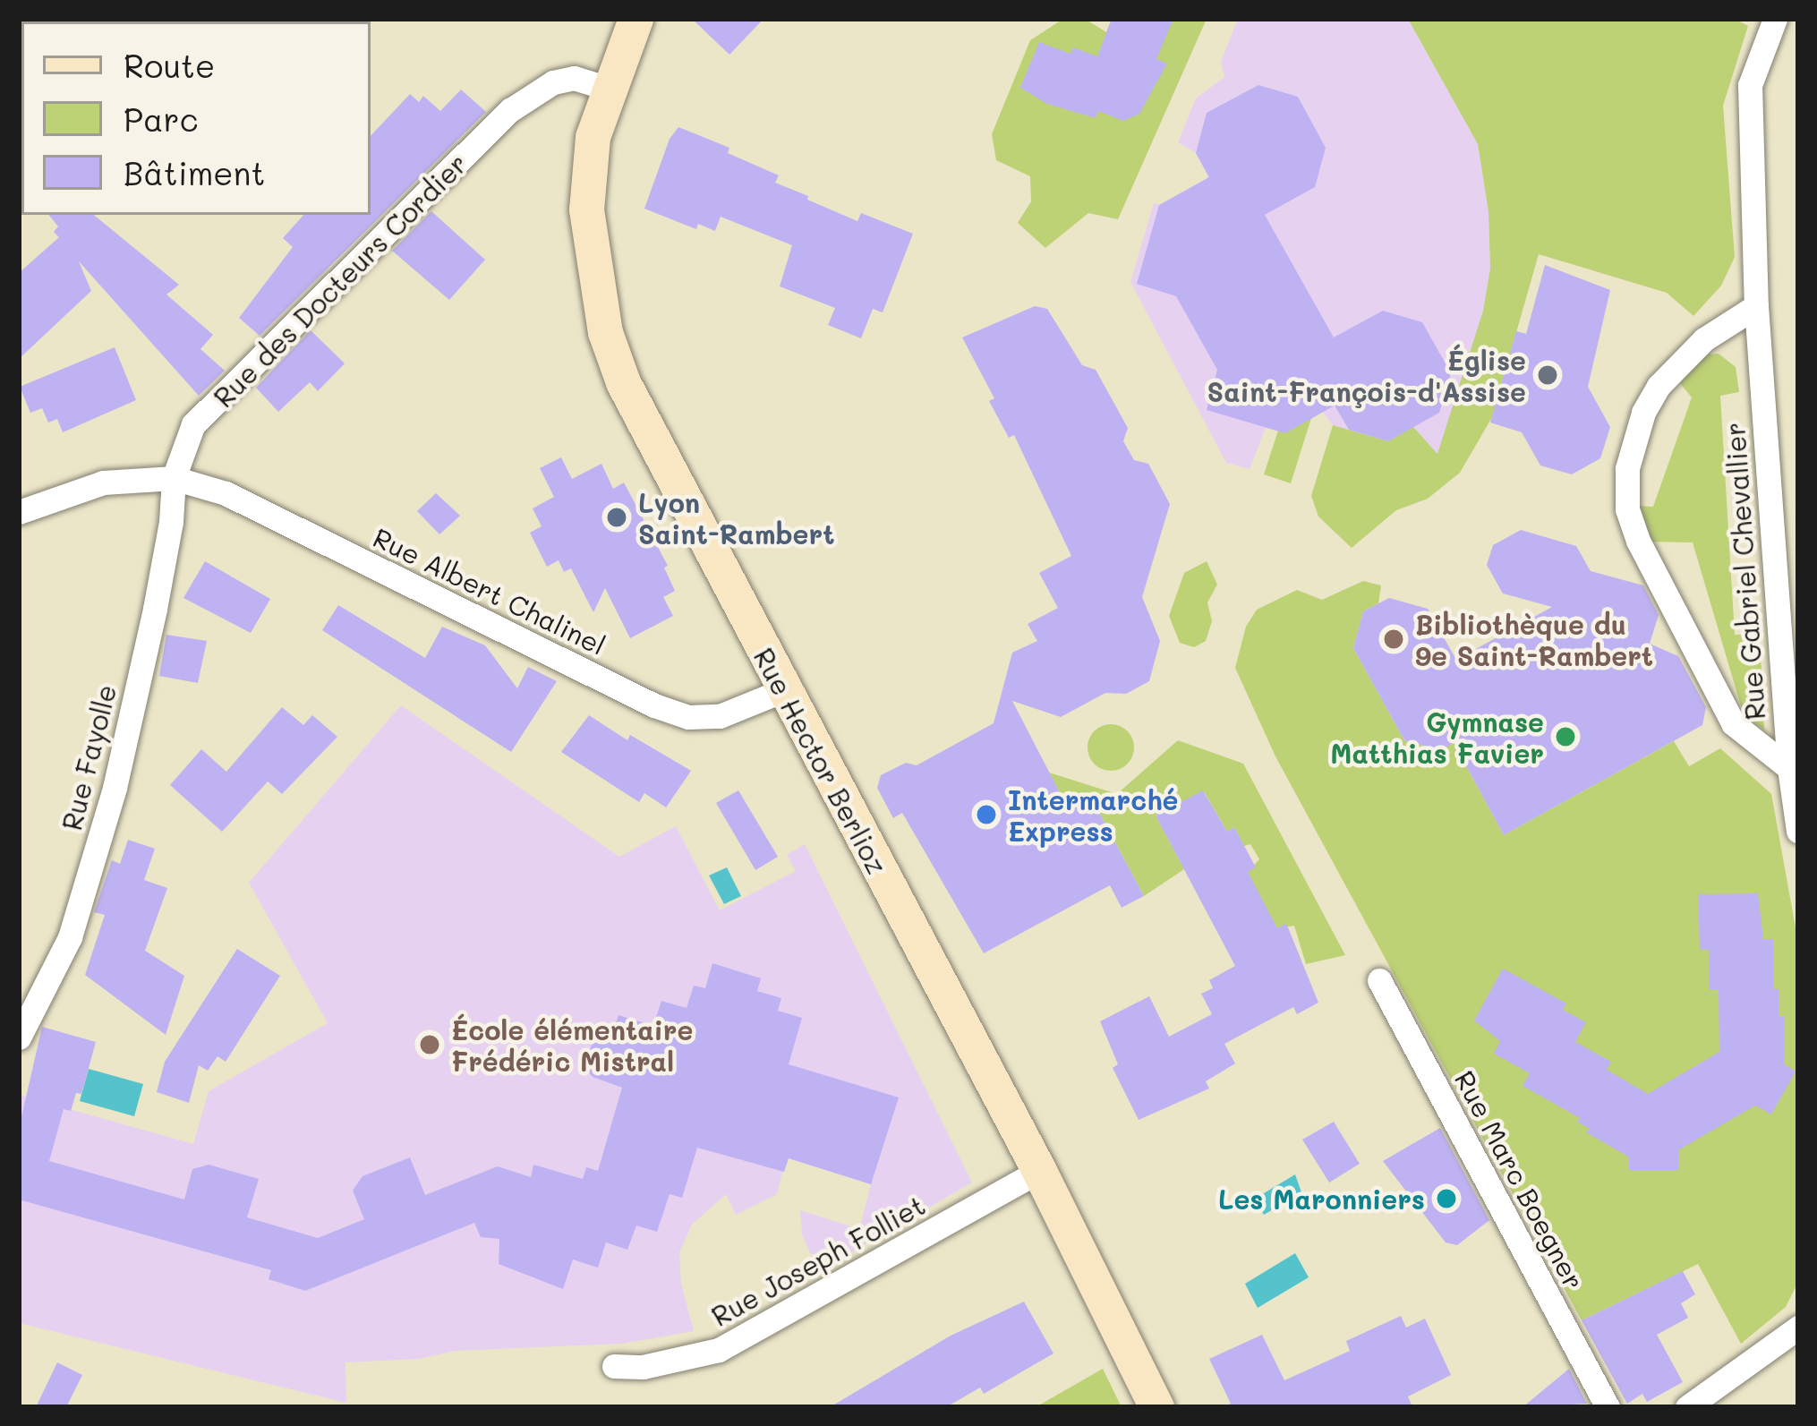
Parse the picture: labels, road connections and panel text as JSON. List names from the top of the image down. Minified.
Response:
{"streets":{"street":["Rue des Docteurs Cordier","Rue Gabriel Chevallier","Rue Albert Chalinel","Rue Fayolle","Rue Hector Berlioz","Rue Marc Boegner","Rue Joseph Folliet"]},"crossings":[["Rue des Docteurs Cordier","Rue Albert Chalinel"],["Rue des Docteurs Cordier","Rue Fayolle"],["Rue des Docteurs Cordier","Rue Hector Berlioz"],["Rue Albert Chalinel","Rue Fayolle"],["Rue Albert Chalinel","Rue Hector Berlioz"],["Rue Hector Berlioz","Rue Joseph Folliet"]],"places":["Église Saint-François-d'Assise","Lyon Saint-Rambert","Bibliothèque du 9e Saint-Rambert","Gymnase Matthias Favier","Intermarché Express","École élémentaire Frédéric Mistral","Les Maronniers"],"legend":["Route","Parc","Bâtiment"]}
